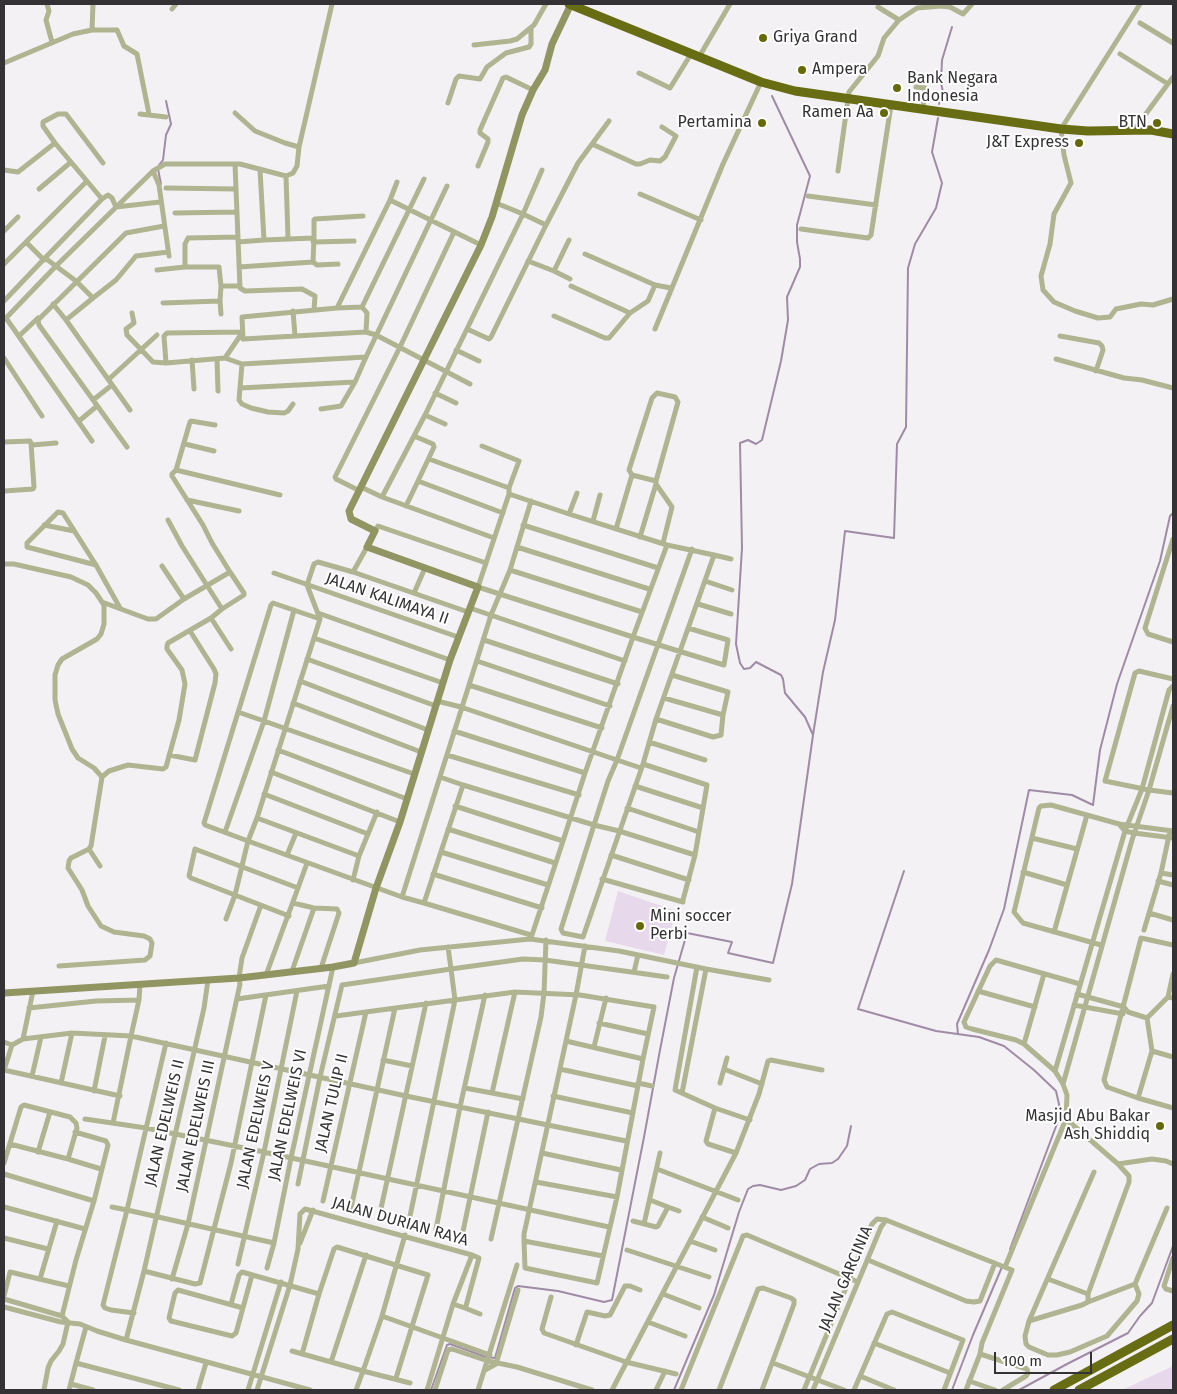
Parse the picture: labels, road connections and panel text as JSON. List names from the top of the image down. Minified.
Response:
{"streets":{"street":["JALAN KALIMAYA II","JALAN TULIP II","JALAN EDELWEIS VI","JALAN EDELWEIS II","JALAN EDELWEIS V","JALAN EDELWEIS III","JALAN DURIAN RAYA","JALAN GARCINIA"]},"places":["Griya Grand","Ampera","Bank Negara Indonesia","Ramen Aa","Pertamina","BTN","J&T Express","Mini soccer Perbi","Masjid Abu Bakar Ash Shiddiq"],"scale_bar":"100 m"}
